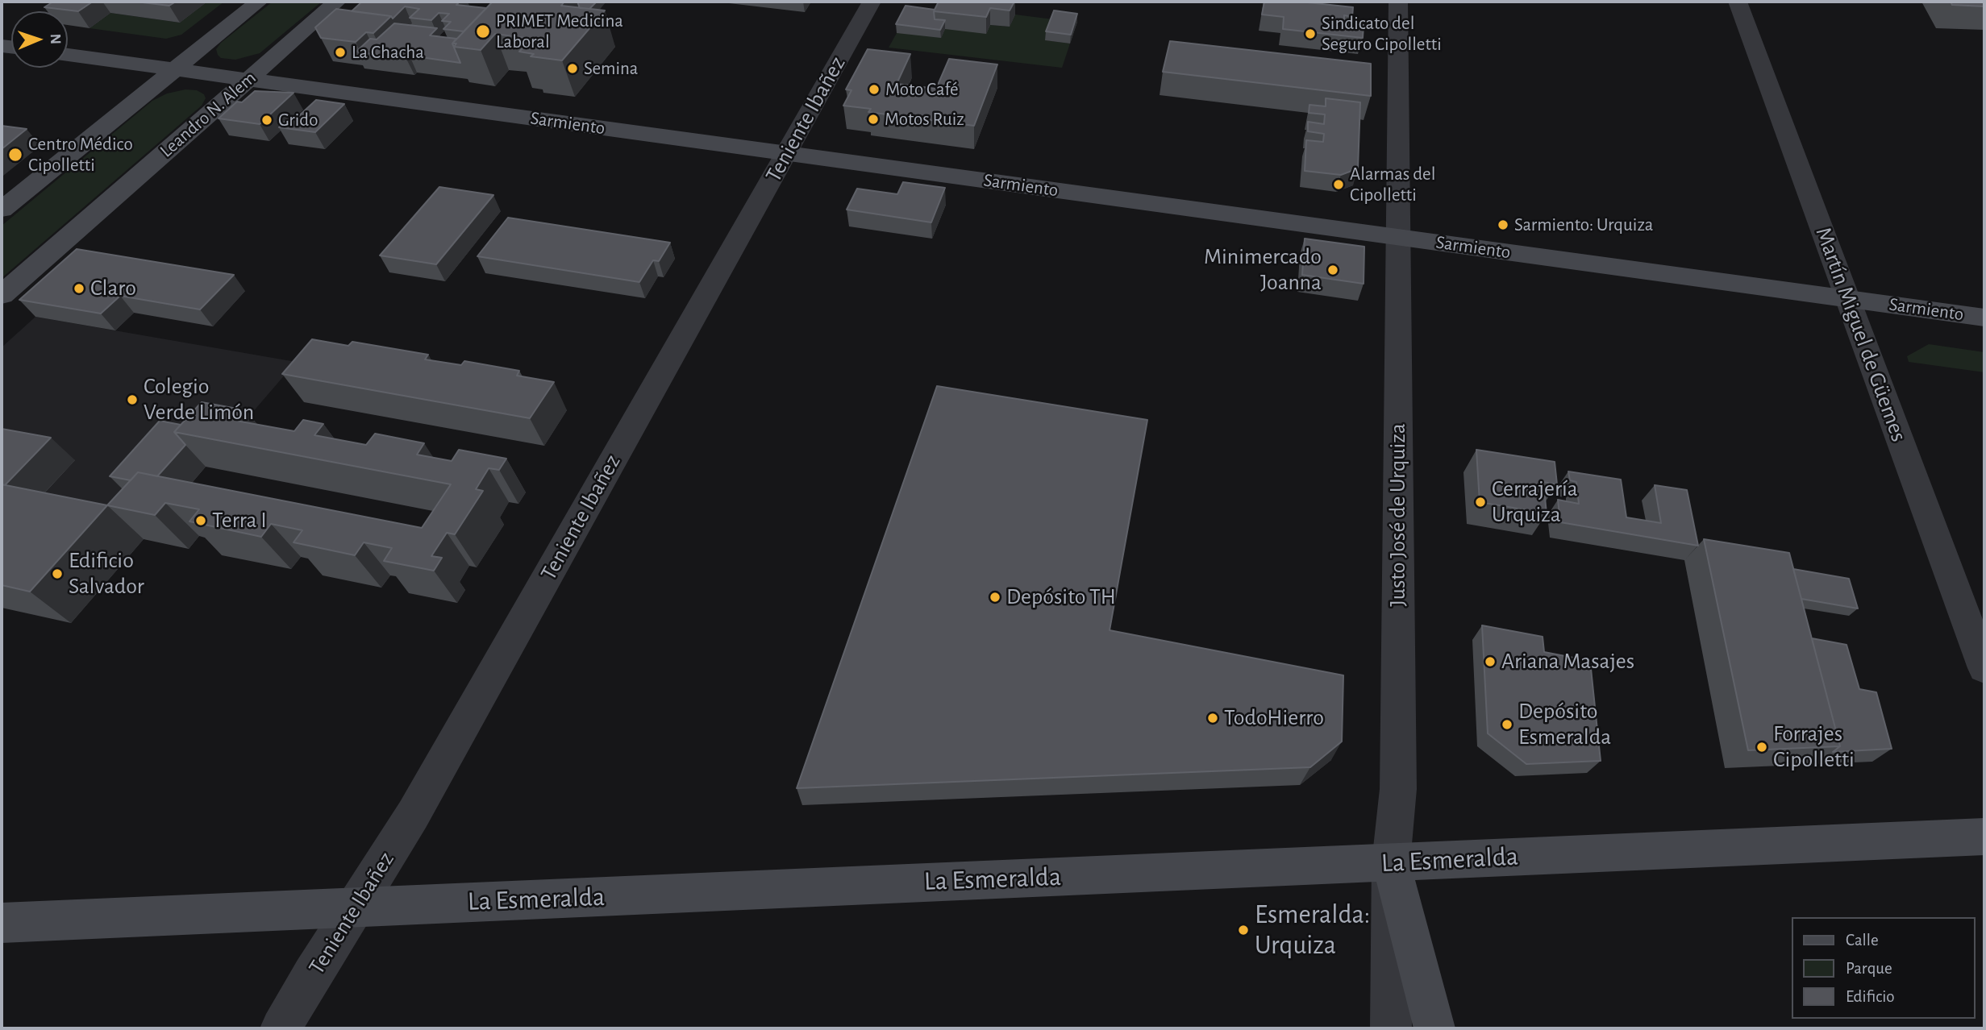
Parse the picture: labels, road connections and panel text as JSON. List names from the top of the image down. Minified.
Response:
{"streets":{"main road":["Leandro N. Alem","Sarmiento","La Esmeralda"],"street":["Teniente Ibañez","Martín Miguel de Güemes","Justo José de Urquiza"]},"crossings":[["Leandro N. Alem","Sarmiento"],["Teniente Ibañez","Sarmiento"],["Teniente Ibañez","La Esmeralda"],["Sarmiento","Martín Miguel de Güemes"],["Sarmiento","Justo José de Urquiza"],["Justo José de Urquiza","La Esmeralda"]],"places":["PRIMET Medicina Laboral","Sindicato del Seguro Cipolletti","La Chacha","Semina","Moto Café","Motos Ruiz","Grido","Centro Médico Cipolletti","Alarmas del Cipolletti","Sarmiento: Urquiza","Minimercado Joanna","Claro","Colegio Verde Limón","Cerrajería Urquiza","Terra I","Edificio Salvador","Depósito TH","Ariana Masajes","TodoHierro","Depósito Esmeralda","Forrajes Cipolletti","Esmeralda: Urquiza"],"legend":["Calle","Parque","Edificio"],"north":"right"}
